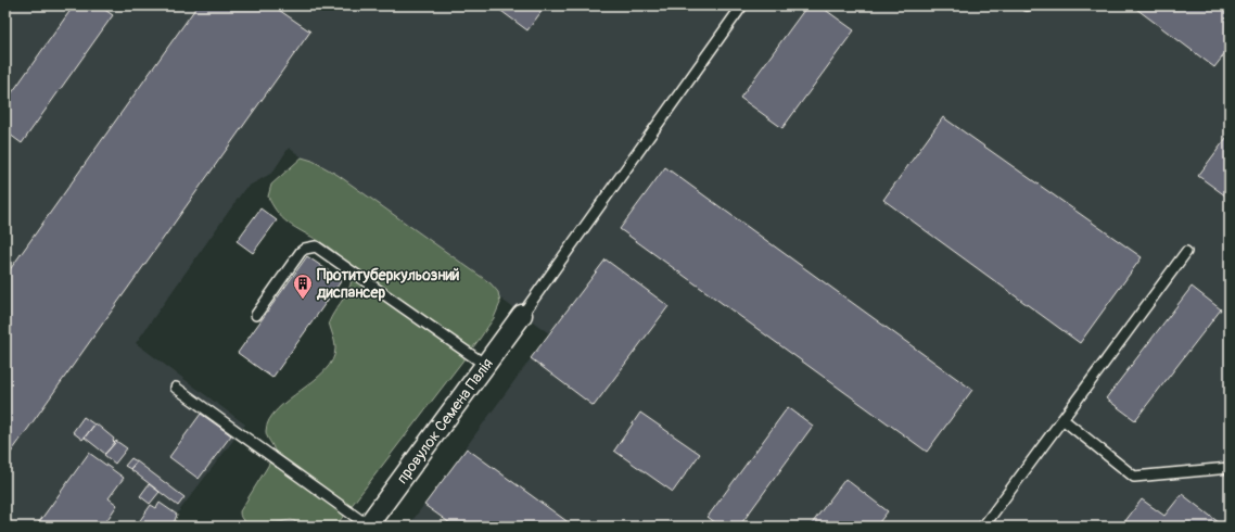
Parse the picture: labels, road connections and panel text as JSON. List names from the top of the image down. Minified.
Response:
{"streets":{"street":["провулок Семена Палія"]},"places":{"building":["Протитуберкульозний диспансер"]}}
